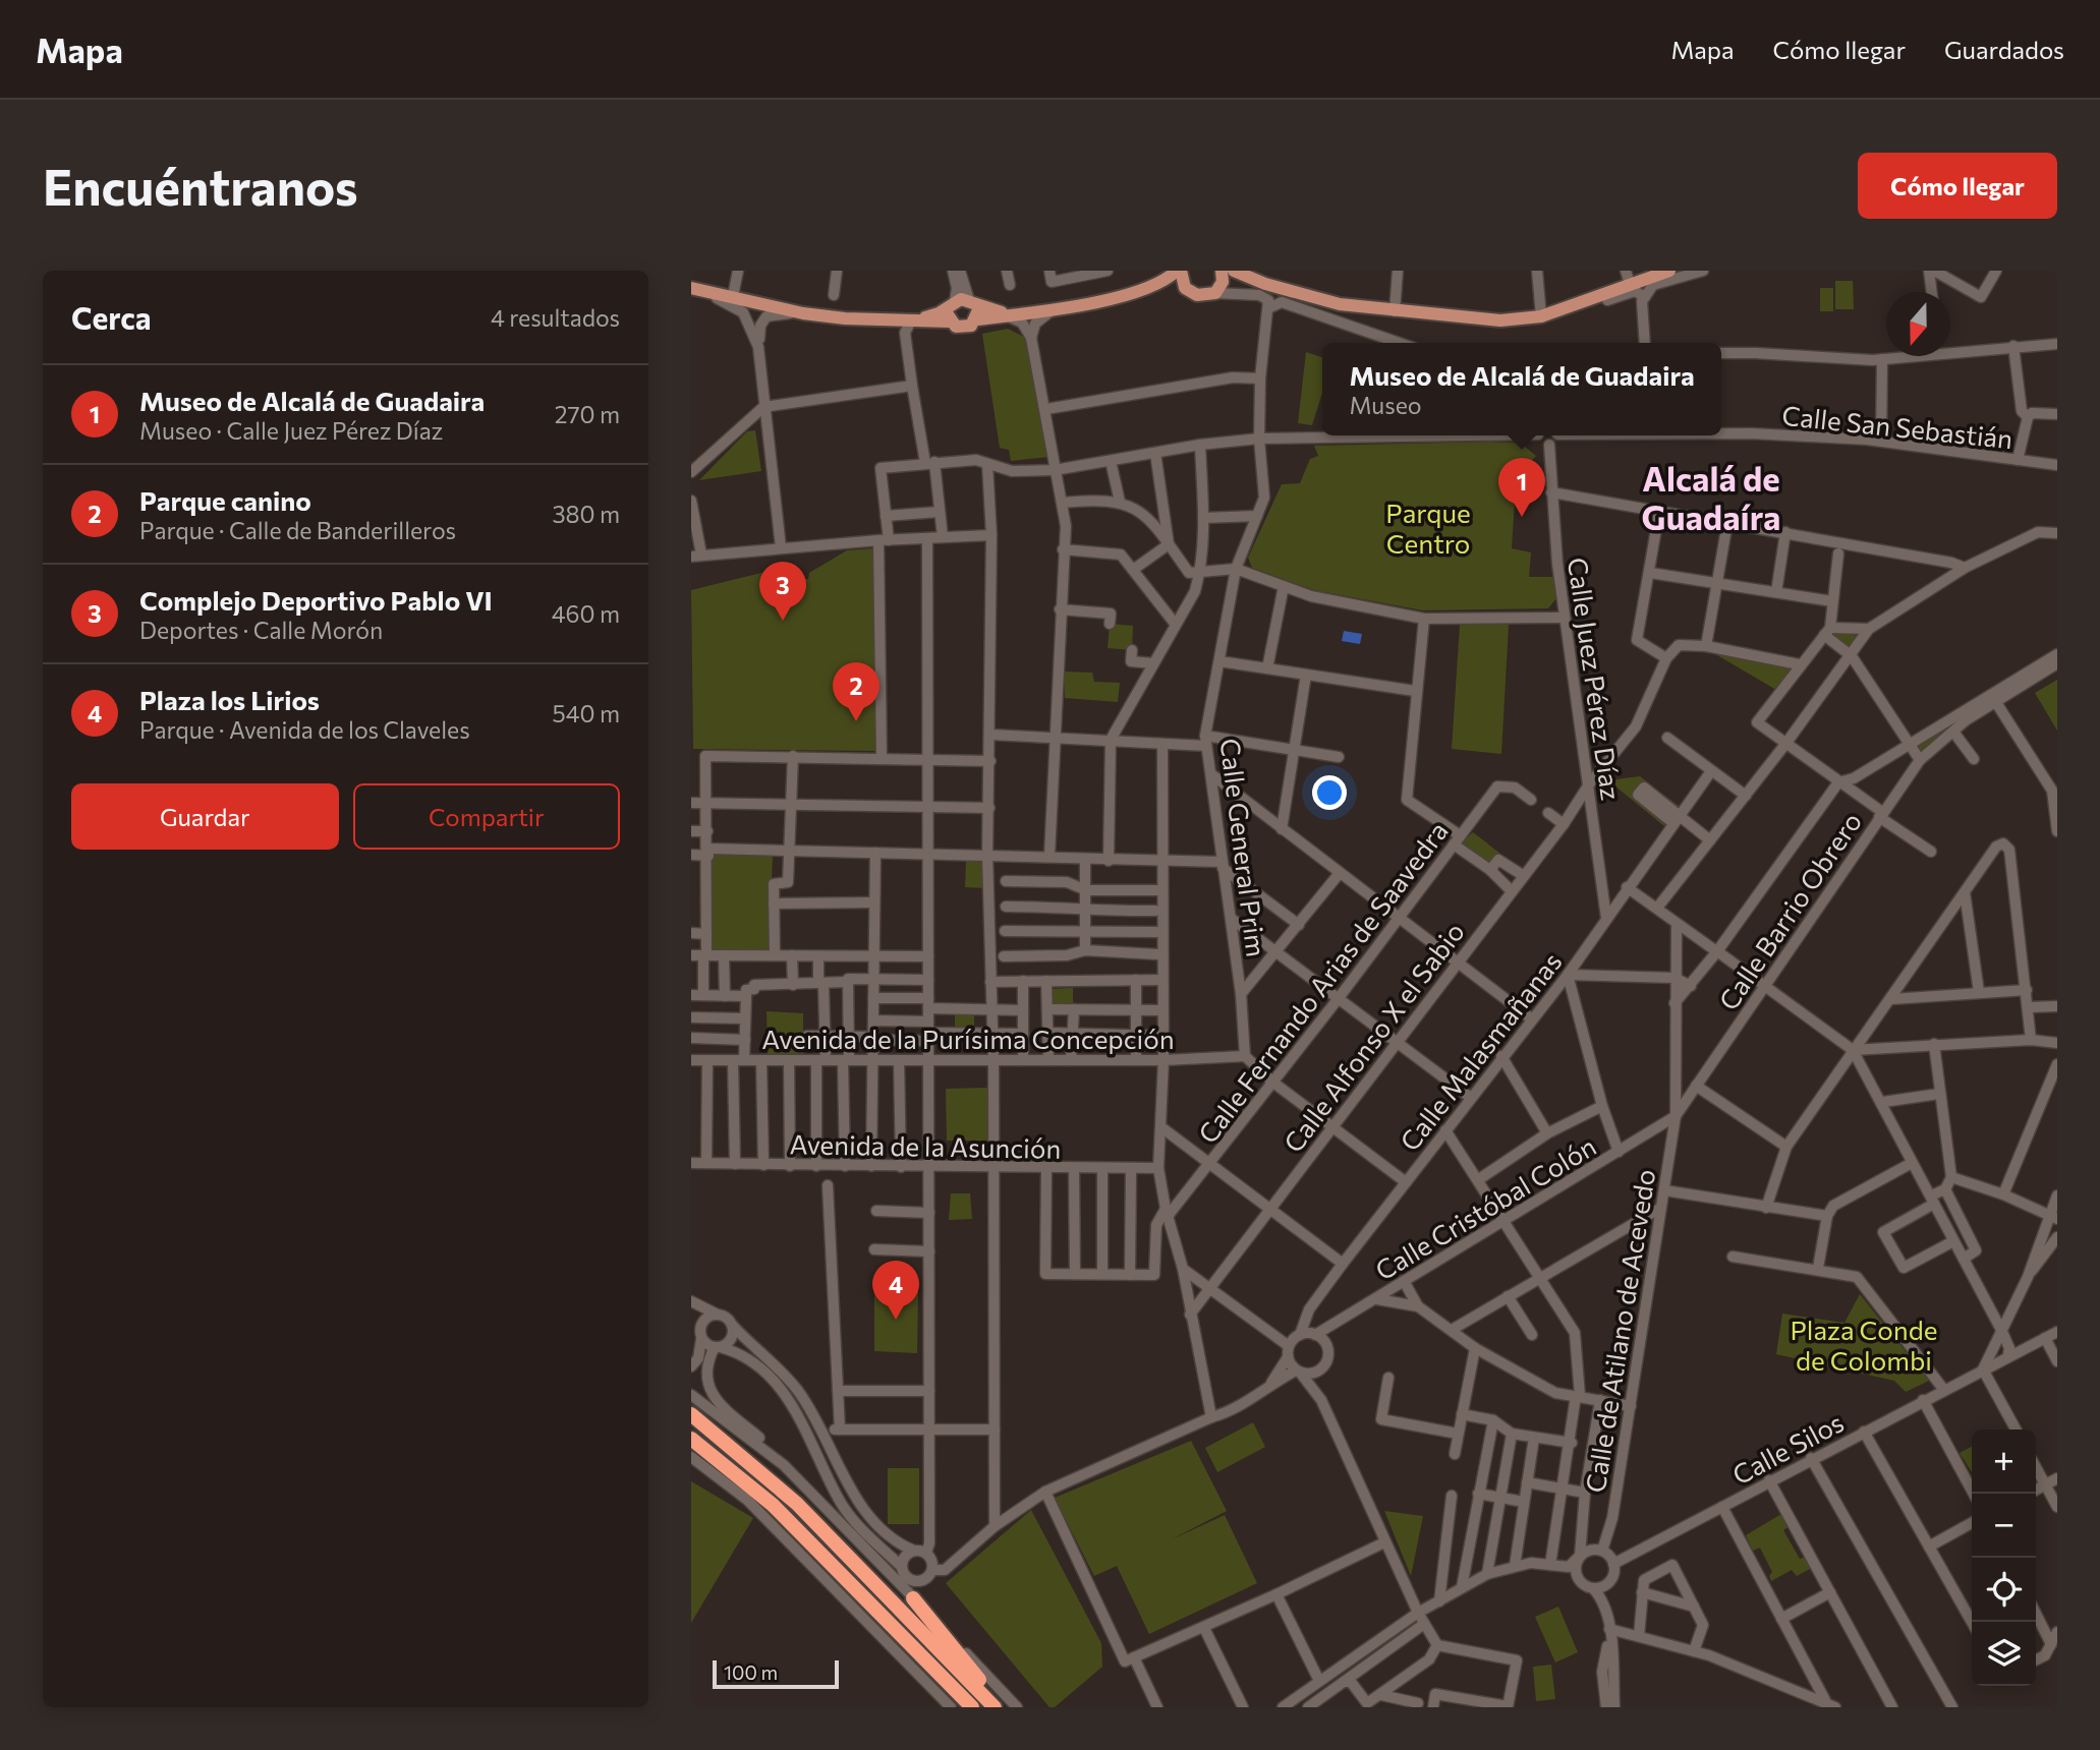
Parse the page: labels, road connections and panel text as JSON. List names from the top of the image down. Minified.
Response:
{"streets":{"street":["Calle San Sebastián","Calle Juez Pérez Díaz","Calle General Prim","Calle Barrio Obrero","Calle Fernando Arias de Saavedra","Calle Alfonso X el Sabio","Avenida de la Purísima Concepción","Calle Malasmañanas","Avenida de la Asunción","Calle Cristóbal Colón","Calle de Atilano de Acevedo","Calle Silos"]},"crossings":[["Calle Juez Pérez Díaz","Calle Alfonso X el Sabio"],["Calle Juez Pérez Díaz","Calle Malasmañanas"],["Calle General Prim","Avenida de la Purísima Concepción"],["Calle Barrio Obrero","Calle Cristóbal Colón"],["Calle Barrio Obrero","Calle de Atilano de Acevedo"],["Calle Malasmañanas","Calle Cristóbal Colón"],["Calle Cristóbal Colón","Calle de Atilano de Acevedo"],["Calle de Atilano de Acevedo","Calle Silos"]],"districts":["Alcalá de Guadaíra"],"parks":["Parque Centro","Plaza Conde de Colombi"],"scale_bar":"100 m","north":"bottom","page":{"header":"Mapa","nav":["Mapa","Cómo llegar","Guardados"],"buttons":["Cómo llegar",["Guardar","Compartir"]],"title":"Encuéntranos","heading":["Cerca","4 resultados"],"popup":["Museo de Alcalá de Guadaira","Museo"],"list":[{"mark":"1","name":"Museo de Alcalá de Guadaira","note":"Museo · Calle Juez Pérez Díaz","value":"270 m"},{"mark":"2","name":"Parque canino","note":"Parque · Calle de Banderilleros","value":"380 m"},{"mark":"3","name":"Complejo Deportivo Pablo VI","note":"Deportes · Calle Morón","value":"460 m"},{"mark":"4","name":"Plaza los Lirios","note":"Parque · Avenida de los Claveles","value":"540 m"}],"pins":["1","3","2","4"],"map_buttons":["+","−"],"scale":"100 m"}}
